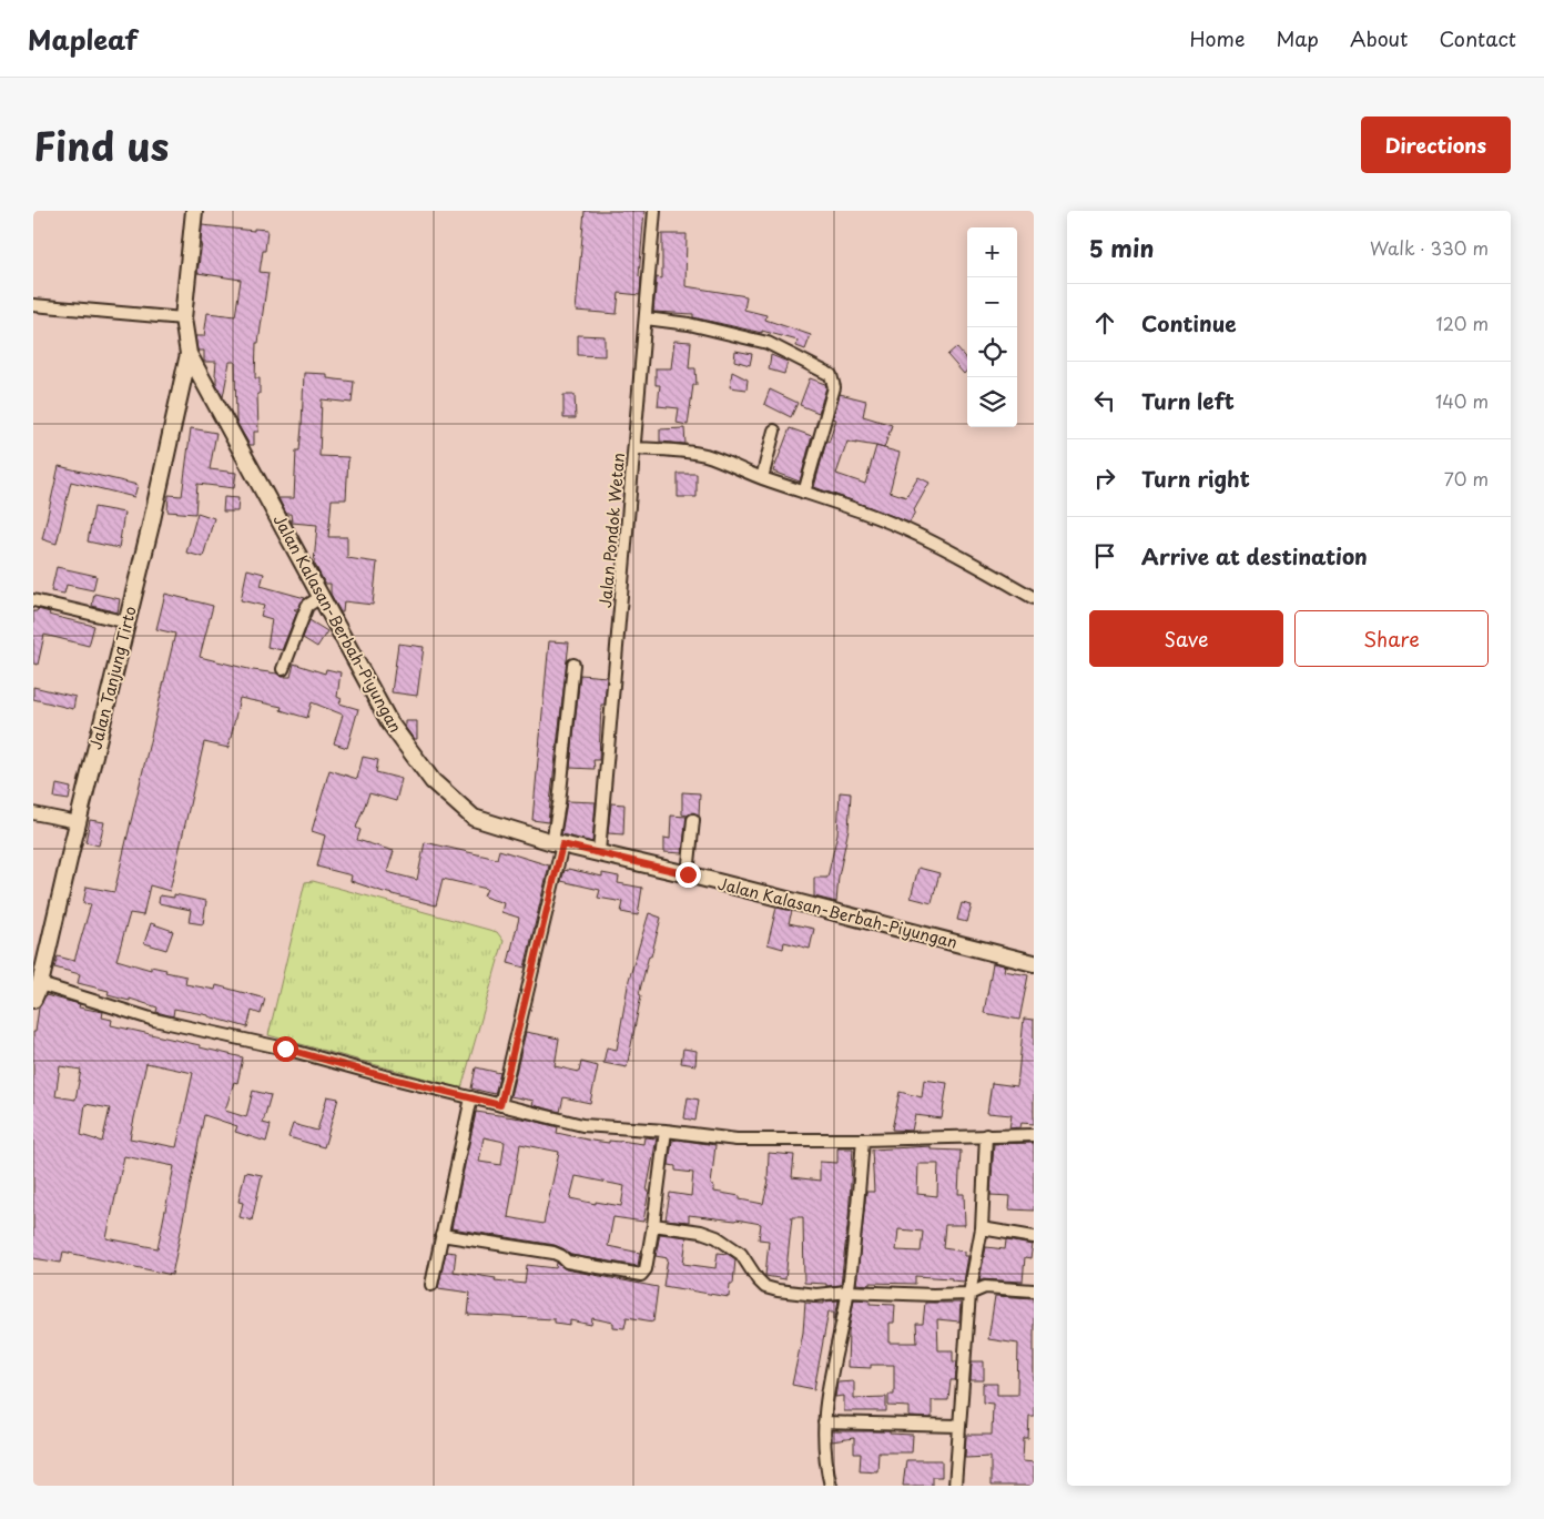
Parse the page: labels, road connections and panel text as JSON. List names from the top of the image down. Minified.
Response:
{"streets":{"street":["Jalan Pondok Wetan","Jalan Kalasan-Berbah-Piyungan","Jalan Tanjung Tirto"]},"crossings":[["Jalan Pondok Wetan","Jalan Kalasan-Berbah-Piyungan"],["Jalan Kalasan-Berbah-Piyungan","Jalan Tanjung Tirto"]],"page":{"header":"Mapleaf","nav":["Home","Map","About","Contact"],"title":"Find us","buttons":["Directions",["Save","Share"]],"heading":["5 min","Walk · 330 m"],"map_buttons":["+","−"],"list":[["Continue","120 m"],["Turn left","140 m"],["Turn right","70 m"],"Arrive at destination"]}}
